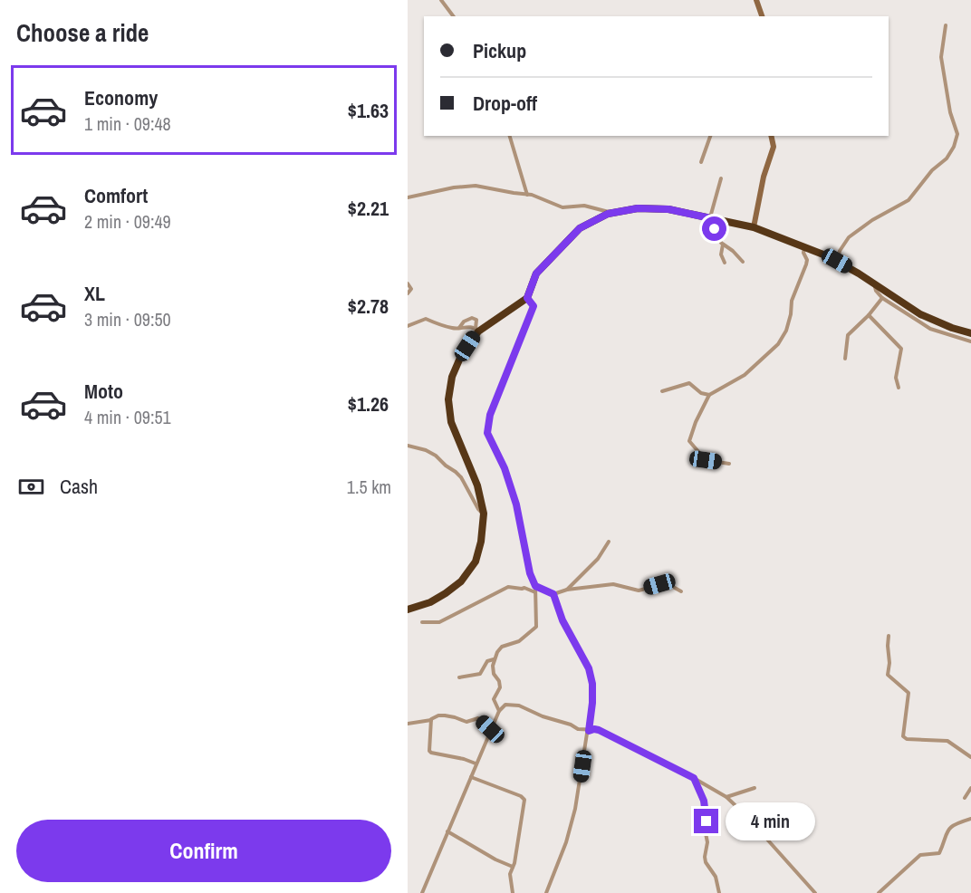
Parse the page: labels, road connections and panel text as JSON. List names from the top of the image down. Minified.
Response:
{"page":{"heading":"Choose a ride","banner":["Pickup","Drop-off"],"list":[{"name":"Economy","note":"1 min · 09:48","value":"$1.63"},{"name":"Comfort","note":"2 min · 09:49","value":"$2.21"},{"name":"XL","note":"3 min · 09:50","value":"$2.78"},{"name":"Moto","note":"4 min · 09:51","value":"$1.26"}],"pay":["Cash","1.5 km"],"bubble":"4 min","buttons":"Confirm"}}
